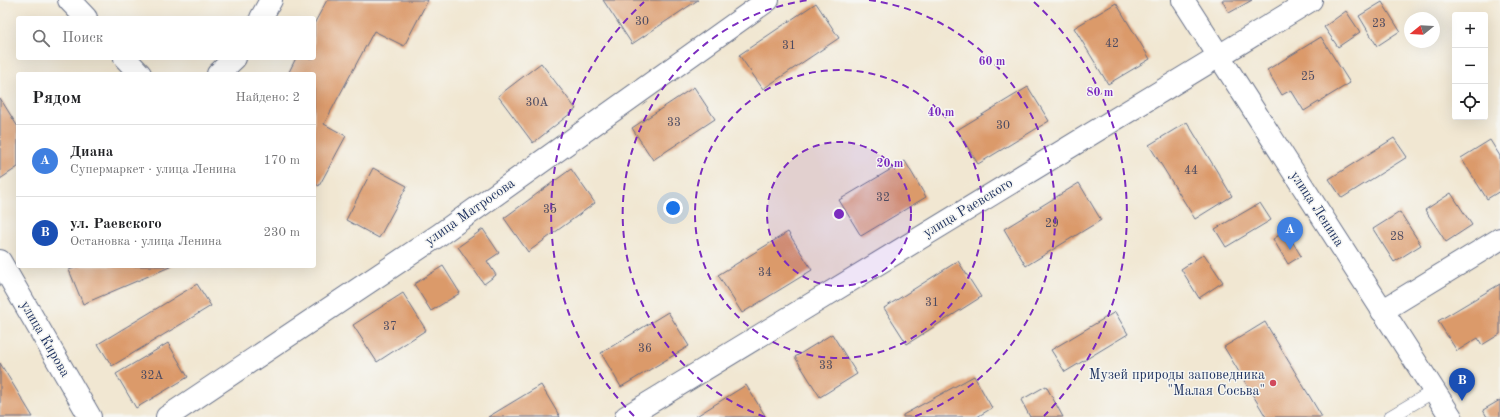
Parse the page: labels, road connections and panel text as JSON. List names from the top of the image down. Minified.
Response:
{"streets":{"street":["улица Раевского","улица Ленина","улица Матросова","улица Кирова"]},"crossings":[["улица Раевского","улица Ленина"]],"places":["Музей природы заповедника \"Малая Сосьва\""],"house_numbers":["30","23","42","31","25","30А","33","30","44","32","35","29","28","34","31","37","36","33","32А"],"north":"left","page":{"map_buttons":["+","−"],"search":"Поиск","heading":["Рядом","Найдено: 2"],"list":[{"mark":"A","name":"Диана","note":"Супермаркет · улица Ленина","value":"170 m"},{"mark":"B","name":"ул. Раевского","note":"Остановка · улица Ленина","value":"230 m"}],"pins":["A","B"]},"rings":["60 m","80 m","40 m","20 m"]}
